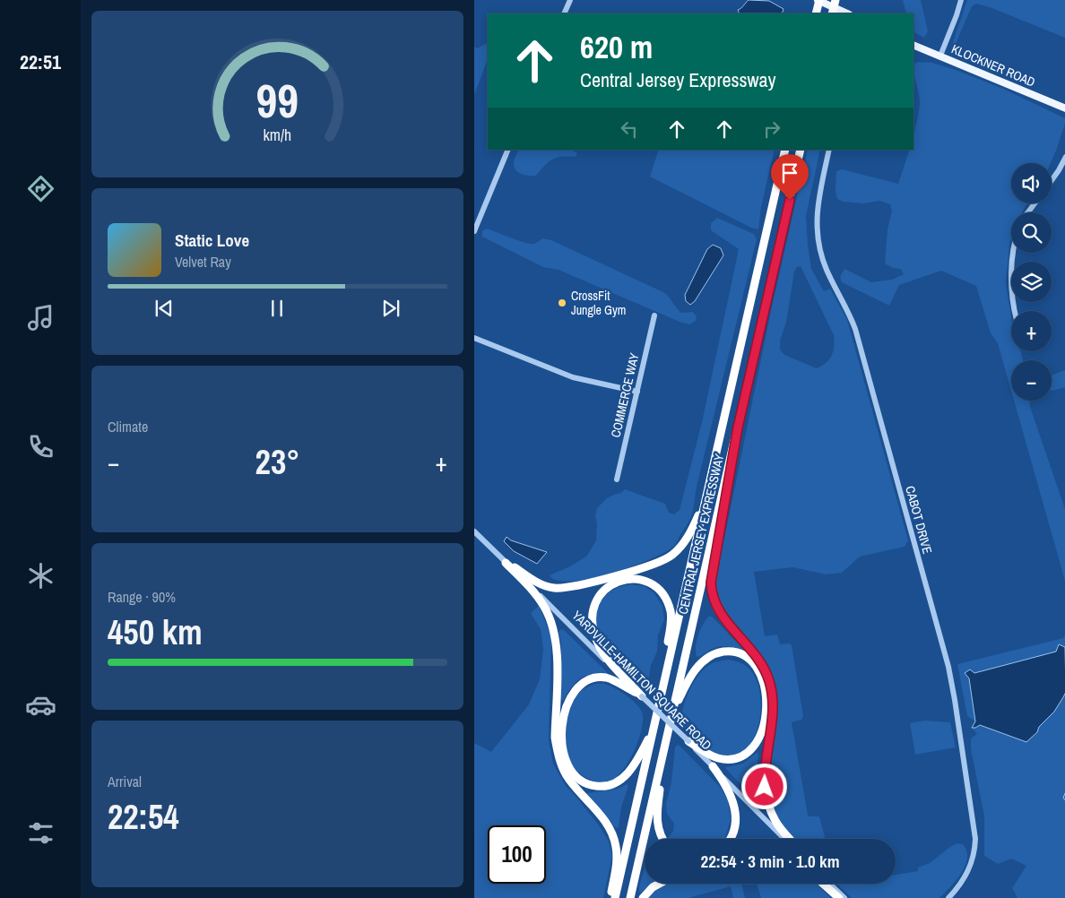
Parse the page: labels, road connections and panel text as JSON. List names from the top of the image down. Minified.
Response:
{"streets":{"highway":["CENTRAL JERSEY EXPRESSWAY"],"main road":["KLOCKNER ROAD"],"street":["COMMERCE WAY","CABOT DRIVE","YARDVILLE-HAMILTON SQUARE ROAD"]},"places":["CrossFit Jungle Gym"],"page":{"tabs":"22:51","turn":["620 m","Central Jersey Expressway"],"map_buttons":["+","−"],"song":["Static Love","Velvet Ray"],"tile":["Climate",["Range · 90%","450 km"],["Arrival","22:54"]],"heat":["−","23°","+"],"limit":"100","trip":"22:54 · 3 min · 1.0 km","gauge":["99","km/h"]}}
